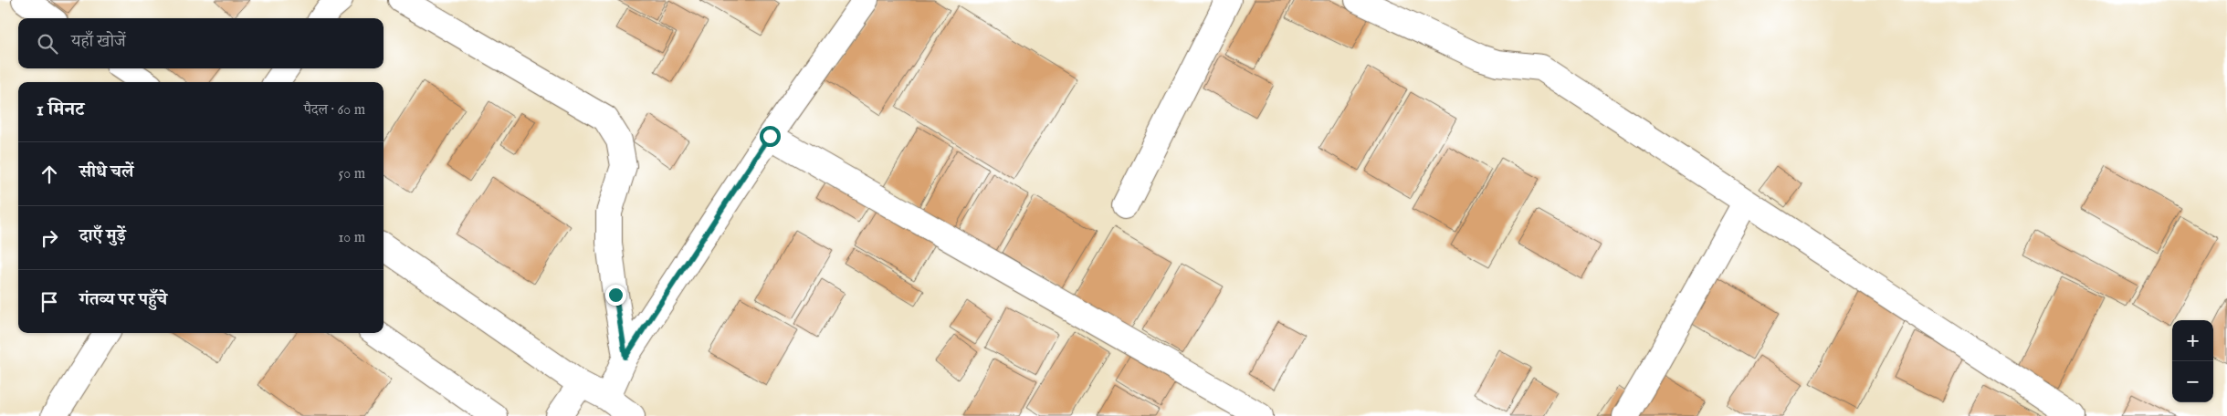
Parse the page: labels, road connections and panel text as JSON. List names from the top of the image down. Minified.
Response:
{"page":{"search":"यहाँ खोजें","heading":["1 मिनट","पैदल · 60 m"],"list":[["सीधे चलें","50 m"],["दाएँ मुड़ें","10 m"],"गंतव्य पर पहुँचे"],"map_buttons":["+","−"]}}
